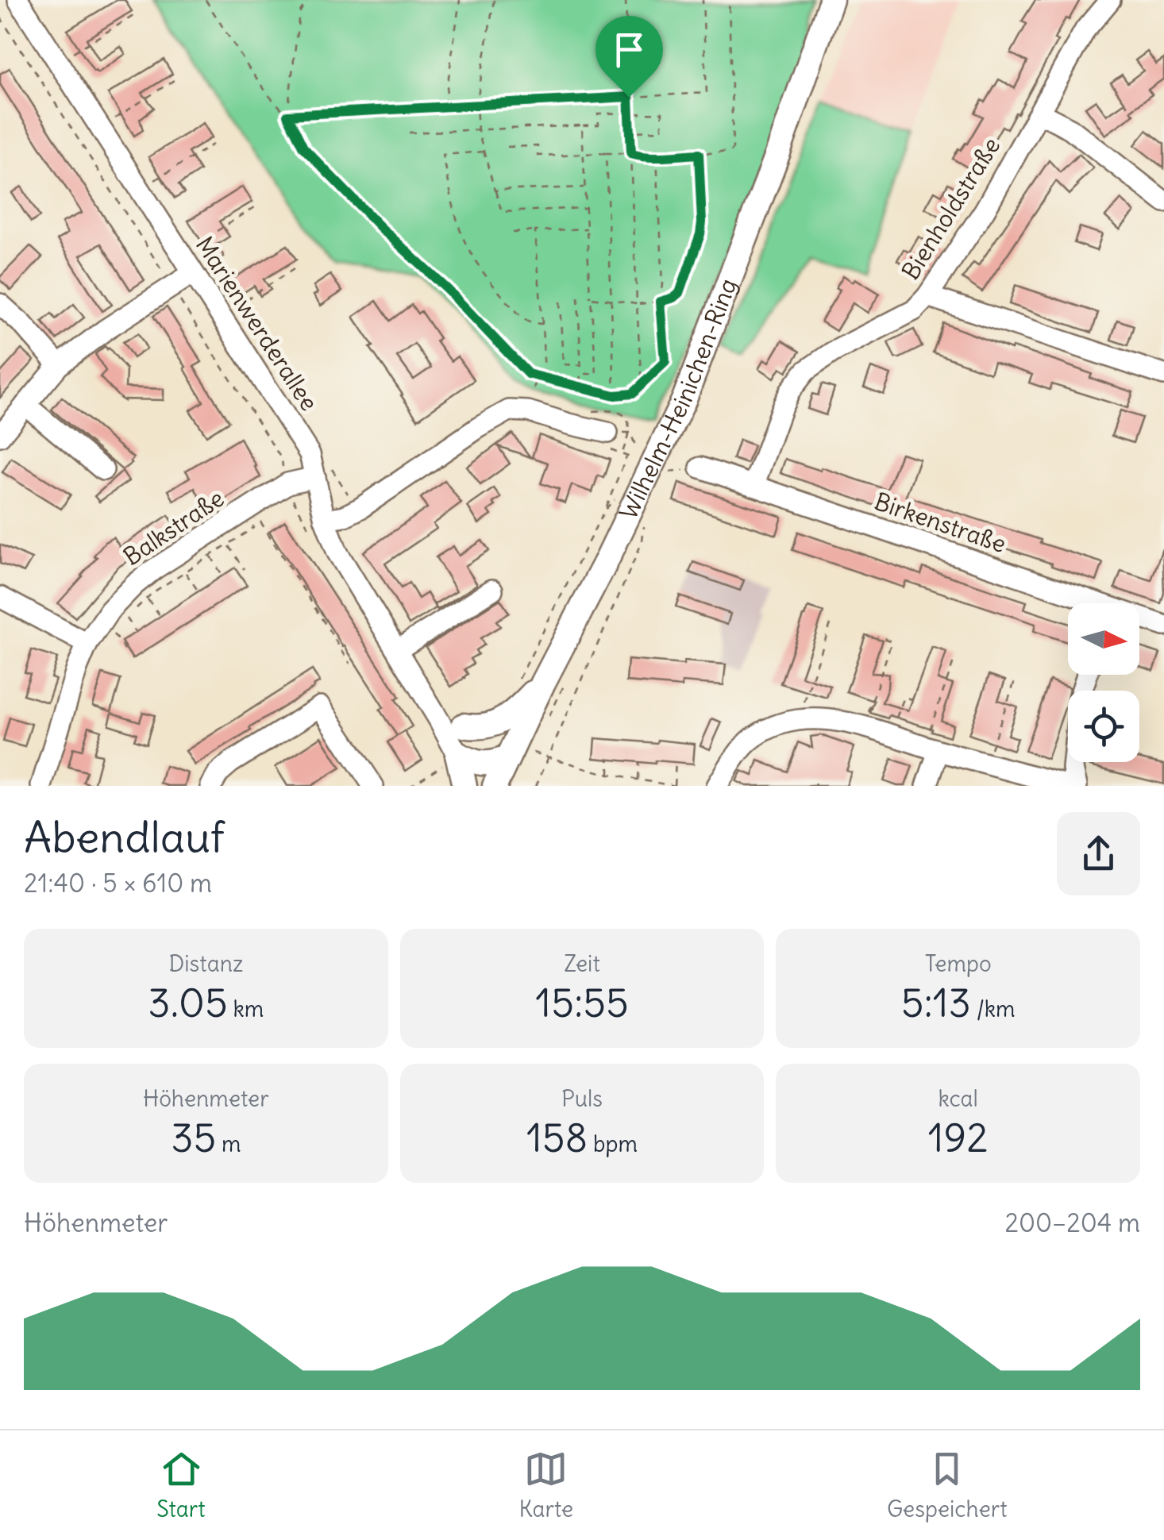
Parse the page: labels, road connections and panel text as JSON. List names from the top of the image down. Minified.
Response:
{"streets":{"main road":["Wilhelm-Heinichen-Ring"],"street":["Bienholdstraße","Marienwerderallee","Birkenstraße","Balkstraße"]},"crossings":[["Bienholdstraße","Birkenstraße"],["Marienwerderallee","Balkstraße"]],"north":"right","page":{"heading":["Abendlauf","21:40 · 5 × 610 m"],"stats":[["Distanz","3.05 km"],["Zeit","15:55"],["Tempo","5:13 /km"],["Höhenmeter","35 m"],["Puls","158 bpm"],["kcal","192"]],"chart":["Höhenmeter","200–204 m"],"tabs":["Start","Karte","Gespeichert"]}}
